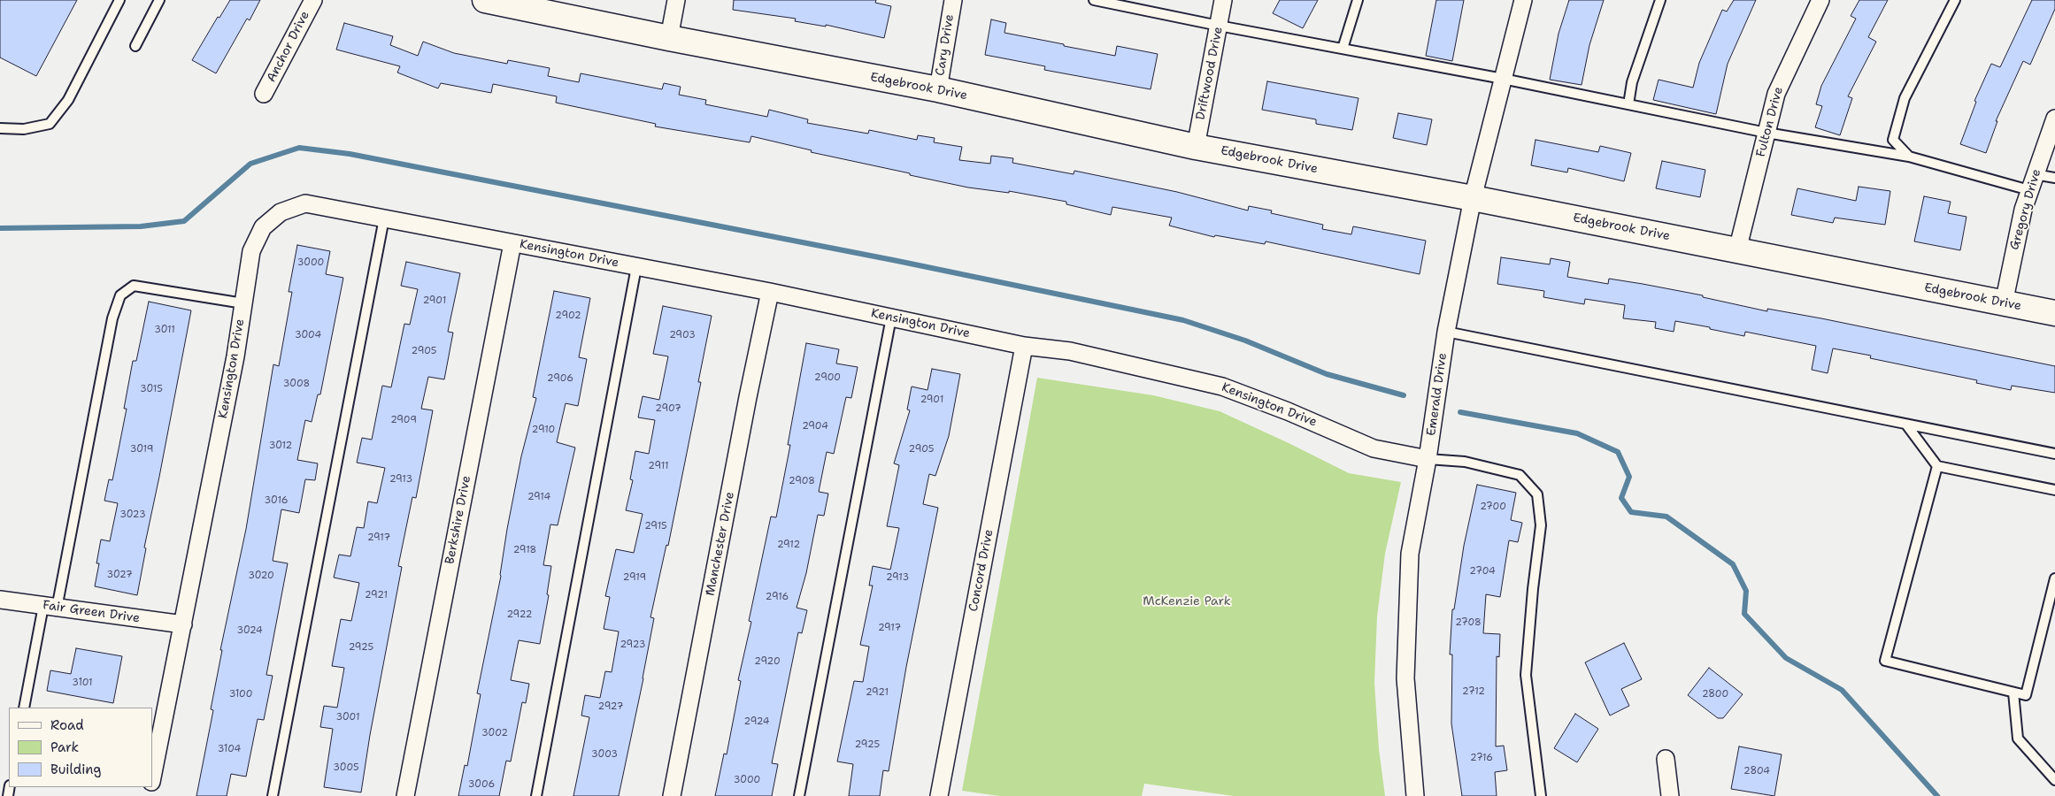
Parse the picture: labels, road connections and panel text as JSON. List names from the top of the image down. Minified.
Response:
{"streets":{"street":["Cary Drive","Anchor Drive","Driftwood Drive","Edgebrook Drive","Fulton Drive","Gregory Drive","Kensington Drive","Emerald Drive","Berkshire Drive","Manchester Drive","Concord Drive","Fair Green Drive"]},"crossings":[["Cary Drive","Edgebrook Drive"],["Driftwood Drive","Edgebrook Drive"],["Edgebrook Drive","Fulton Drive"],["Edgebrook Drive","Gregory Drive"],["Edgebrook Drive","Emerald Drive"],["Kensington Drive","Emerald Drive"],["Kensington Drive","Berkshire Drive"],["Kensington Drive","Manchester Drive"],["Kensington Drive","Concord Drive"],["Kensington Drive","Fair Green Drive"]],"parks":["McKenzie Park"],"house_numbers":["3000","2901","2902","3011","3004","2903","2905","2900","2906","3008","3015","2901","2907","2909","2904","2910","3012","3019","2905","2911","2913","2908","2914","3016","2700","3023","2915","2917","2912","2918","2704","3027","3020","2919","2913","2921","2916","2922","2708","2917","3024","2923","2925","2920","3101","2712","2921","3100","2800","2927","3001","2924","3002","2925","3104","3003","2716","3005","2804","3000","3006"],"legend":["Road","Park","Building"]}
